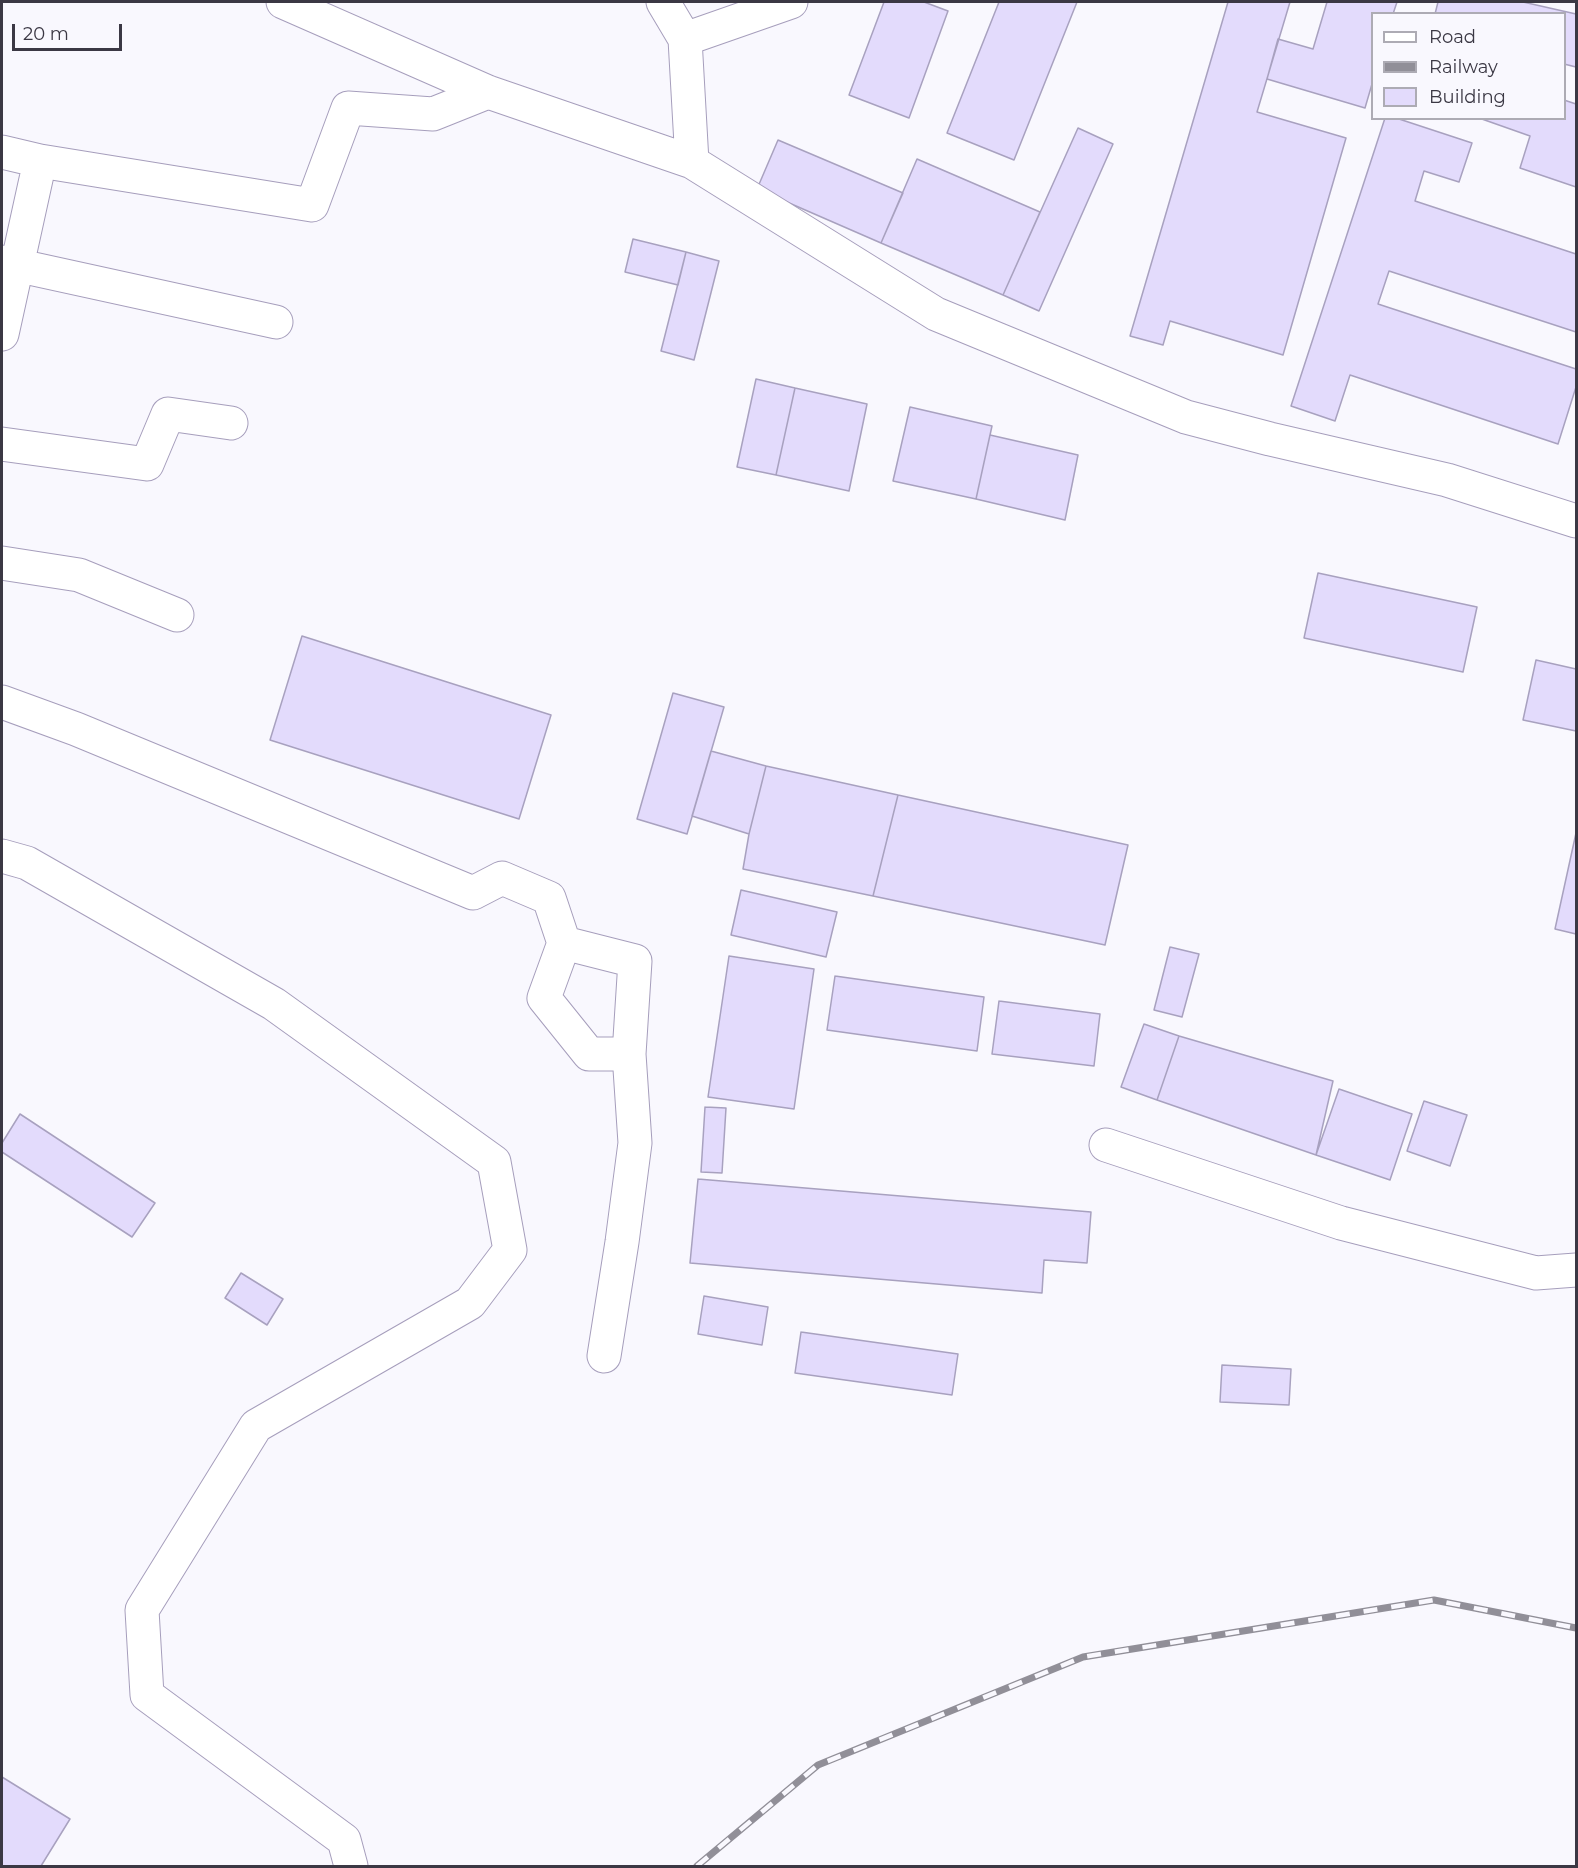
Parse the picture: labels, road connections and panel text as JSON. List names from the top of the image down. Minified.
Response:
{"legend":["Road","Railway","Building"],"scale_bar":"20 m"}
